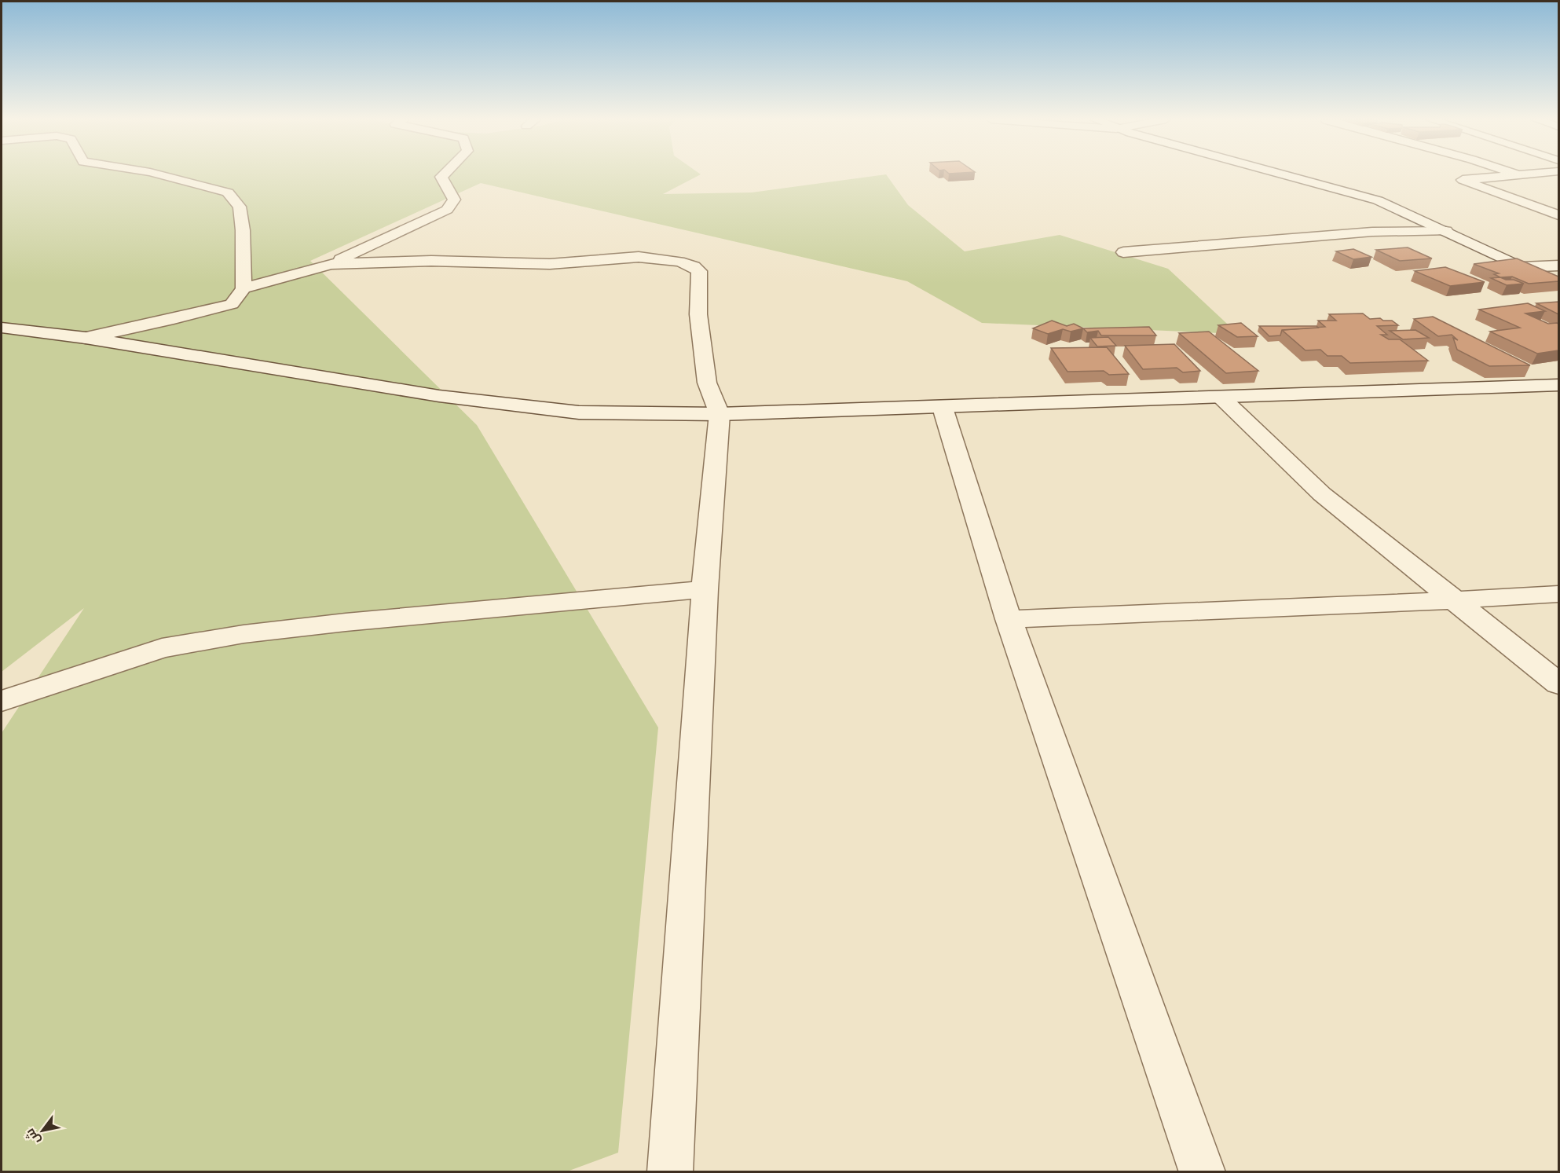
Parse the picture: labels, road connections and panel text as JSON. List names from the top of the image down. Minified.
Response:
{"north":"bottom left"}
